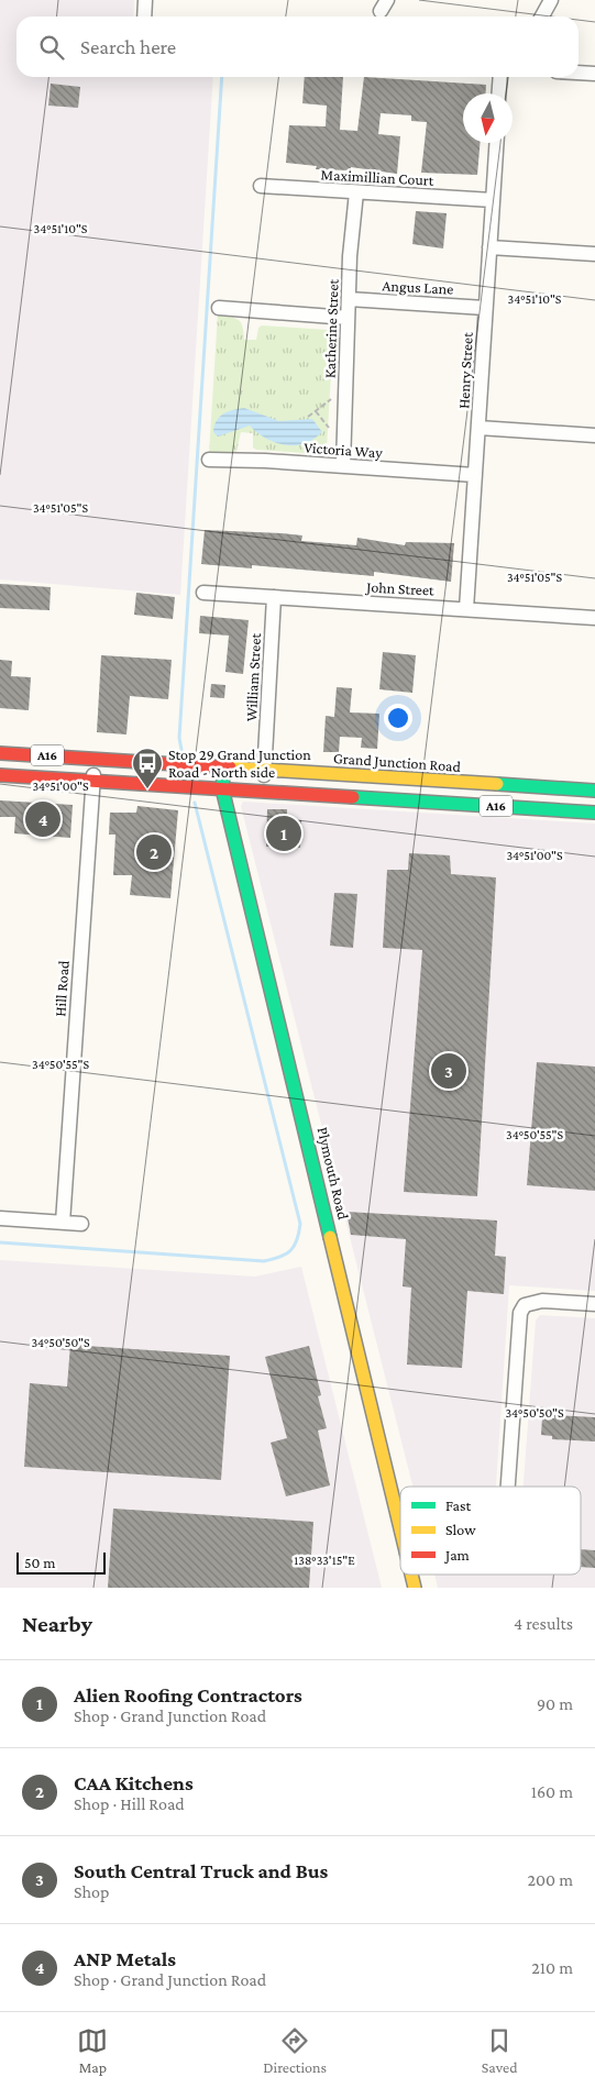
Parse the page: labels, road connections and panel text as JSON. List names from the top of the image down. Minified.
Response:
{"streets":{"main road":["A16","Grand Junction Road","Plymouth Road"],"street":["Maximillian Court","Angus Lane","Katherine Street","Henry Street","Victoria Way","John Street","William Street","Hill Road"]},"crossings":[["Maximillian Court","Katherine Street"],["Maximillian Court","Henry Street"],["Angus Lane","Katherine Street"],["Angus Lane","Henry Street"],["Katherine Street","Victoria Way"],["Henry Street","Victoria Way"],["Henry Street","John Street"],["John Street","William Street"],["William Street","A16"],["William Street","Grand Junction Road"],["A16","Hill Road"],["A16","Plymouth Road"],["Grand Junction Road","Hill Road"],["Grand Junction Road","Plymouth Road"]],"places":{"bus stop":["Stop 29 Grand Junction Road - North side"]},"legend":["Fast","Slow","Jam"],"scale_bar":"50 m","north":"bottom","page":{"search":"Search here","pins":["4","1","2","3"],"scale":"50 m","heading":["Nearby","4 results"],"list":[{"mark":"1","name":"Alien Roofing Contractors","note":"Shop · Grand Junction Road","value":"90 m"},{"mark":"2","name":"CAA Kitchens","note":"Shop · Hill Road","value":"160 m"},{"mark":"3","name":"South Central Truck and Bus","note":"Shop","value":"200 m"},{"mark":"4","name":"ANP Metals","note":"Shop · Grand Junction Road","value":"210 m"}],"nav":["Map","Directions","Saved"]},"coordinates":["34°51'10\"S","34°51'05\"S","34°51'00\"S","34°50'55\"S","34°50'50\"S","138°33'15\"E"]}
